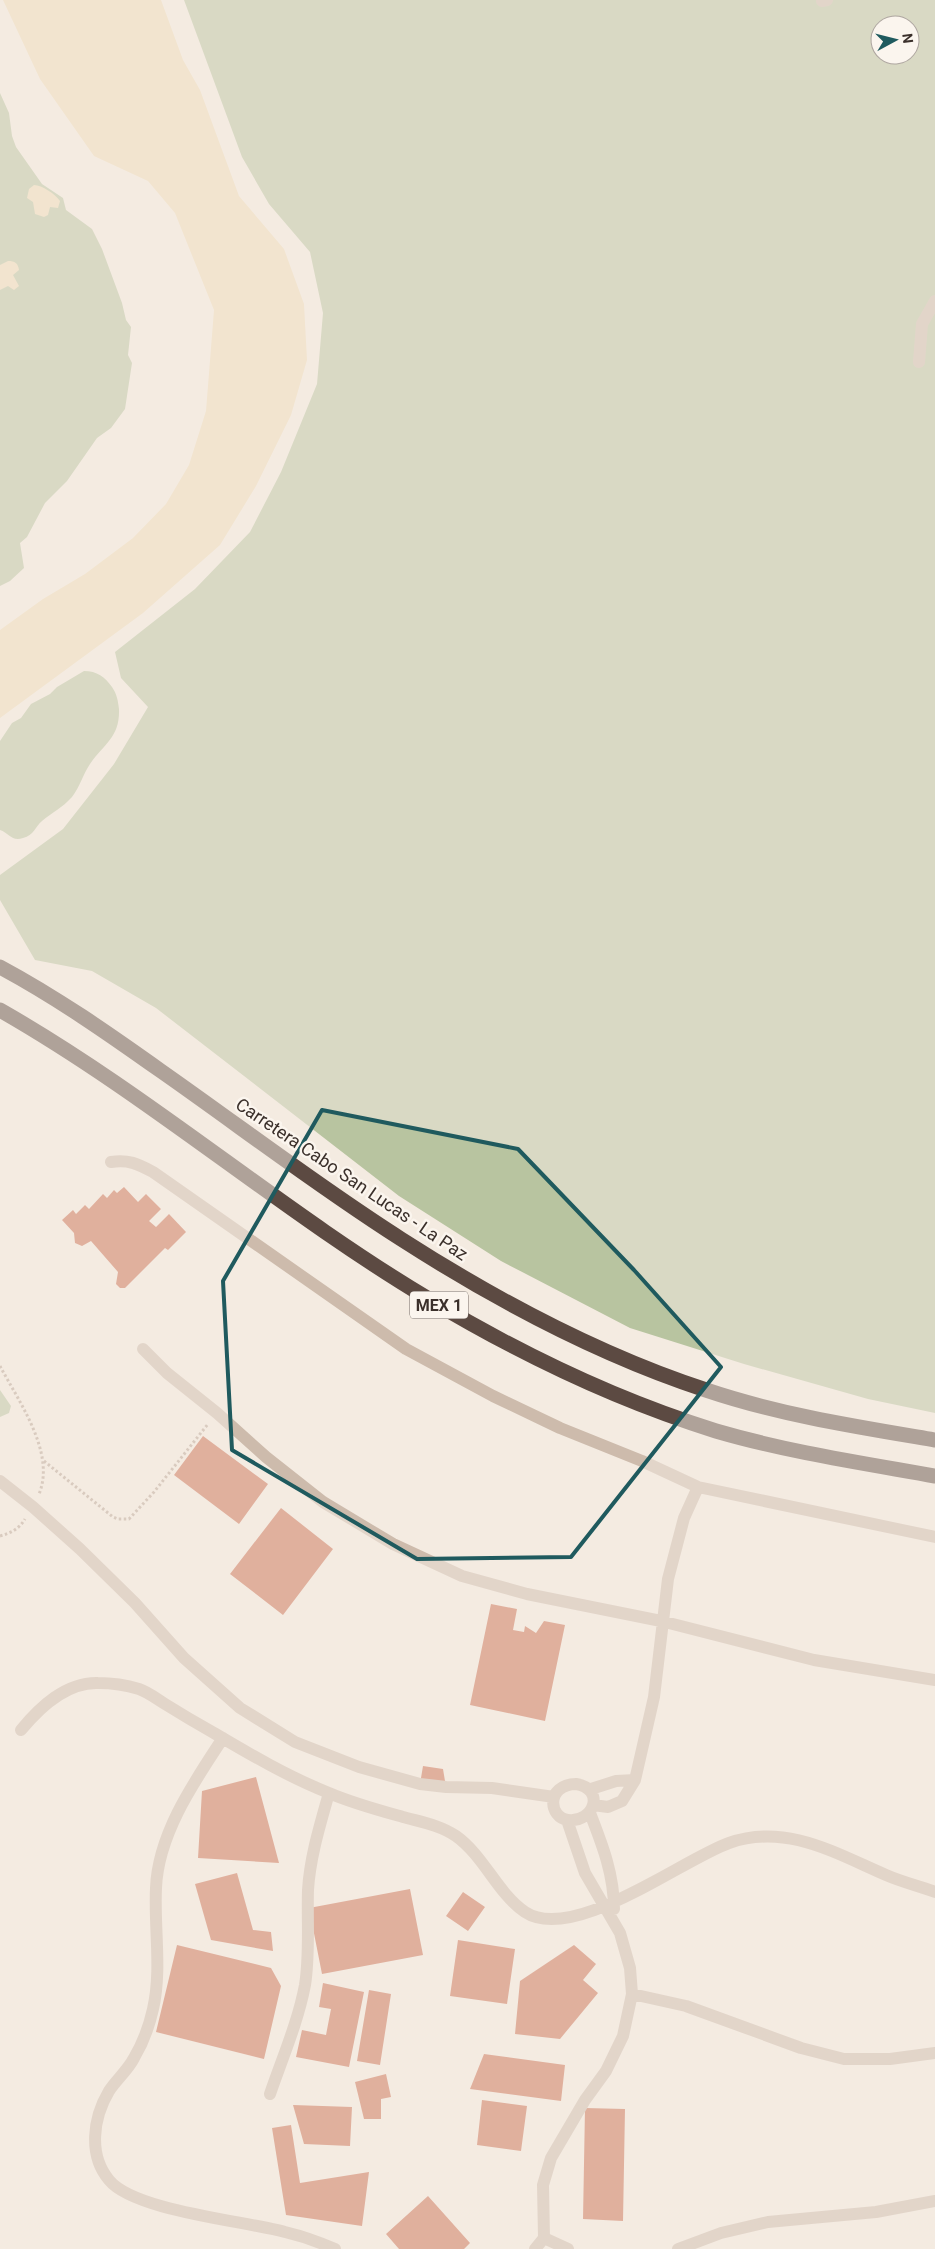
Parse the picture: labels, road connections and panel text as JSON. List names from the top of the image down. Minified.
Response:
{"streets":{"highway":["Carretera Cabo San Lucas - La Paz","MEX 1"]},"north":"right"}
